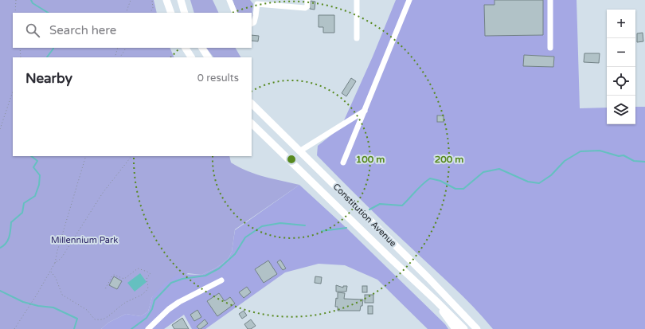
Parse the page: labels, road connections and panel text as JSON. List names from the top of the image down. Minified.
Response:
{"streets":{"main road":["Constitution Avenue"]},"parks":["Millennium Park"],"page":{"map_buttons":["+","−"],"search":"Search here","heading":["Nearby","0 results"]},"rings":["100 m","200 m"]}
